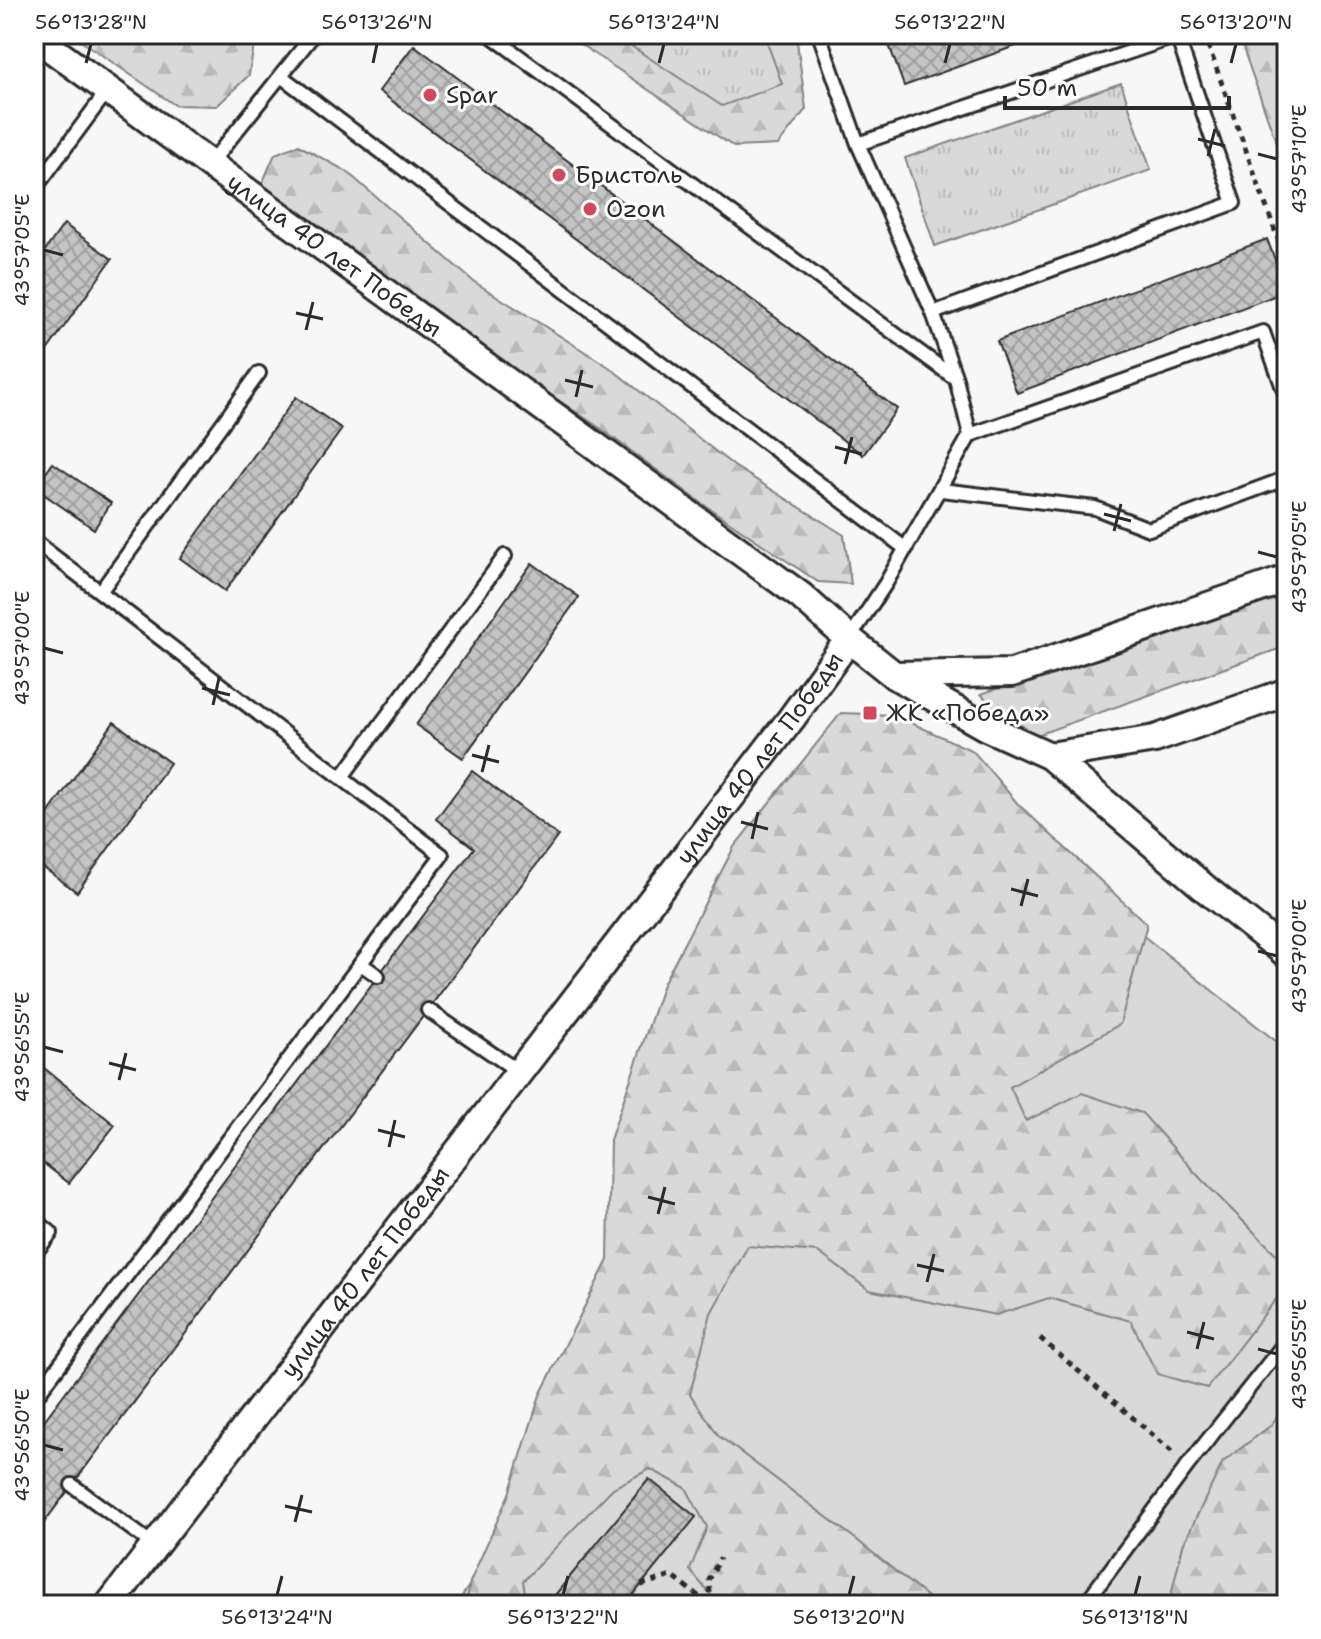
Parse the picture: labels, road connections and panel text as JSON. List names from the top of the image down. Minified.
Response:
{"streets":{"street":["улица 40 лет Победы"]},"places":{"other":["Spar","Бристоль","Ozon"],"transit":["ЖК «Победа»"]},"scale_bar":"50 m","coordinates":["56°13'28\"N","56°13'26\"N","56°13'24\"N","56°13'22\"N","56°13'20\"N","43°57'10\"E","43°57'05\"E","43°57'00\"E","43°56'55\"E","43°56'50\"E","56°13'18\"N"]}
